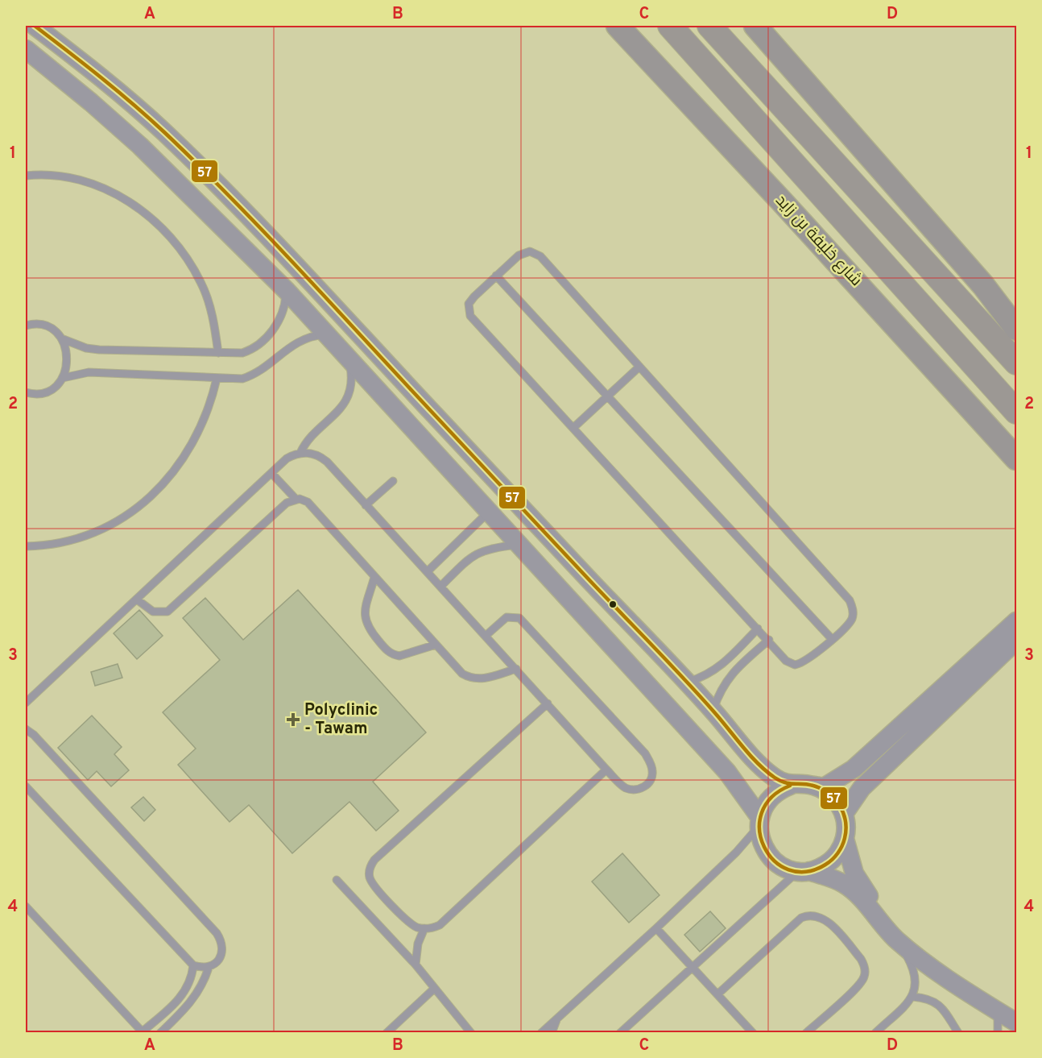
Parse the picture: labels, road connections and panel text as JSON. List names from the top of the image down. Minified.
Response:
{"streets":{"highway":["شارع خليفة بن زايد"]},"places":{"health":["Polyclinic - Tawam"]},"lines":["transit line 57"],"grid":{"columns":["A","B","C","D"],"rows":["1","2","3","4"]}}
